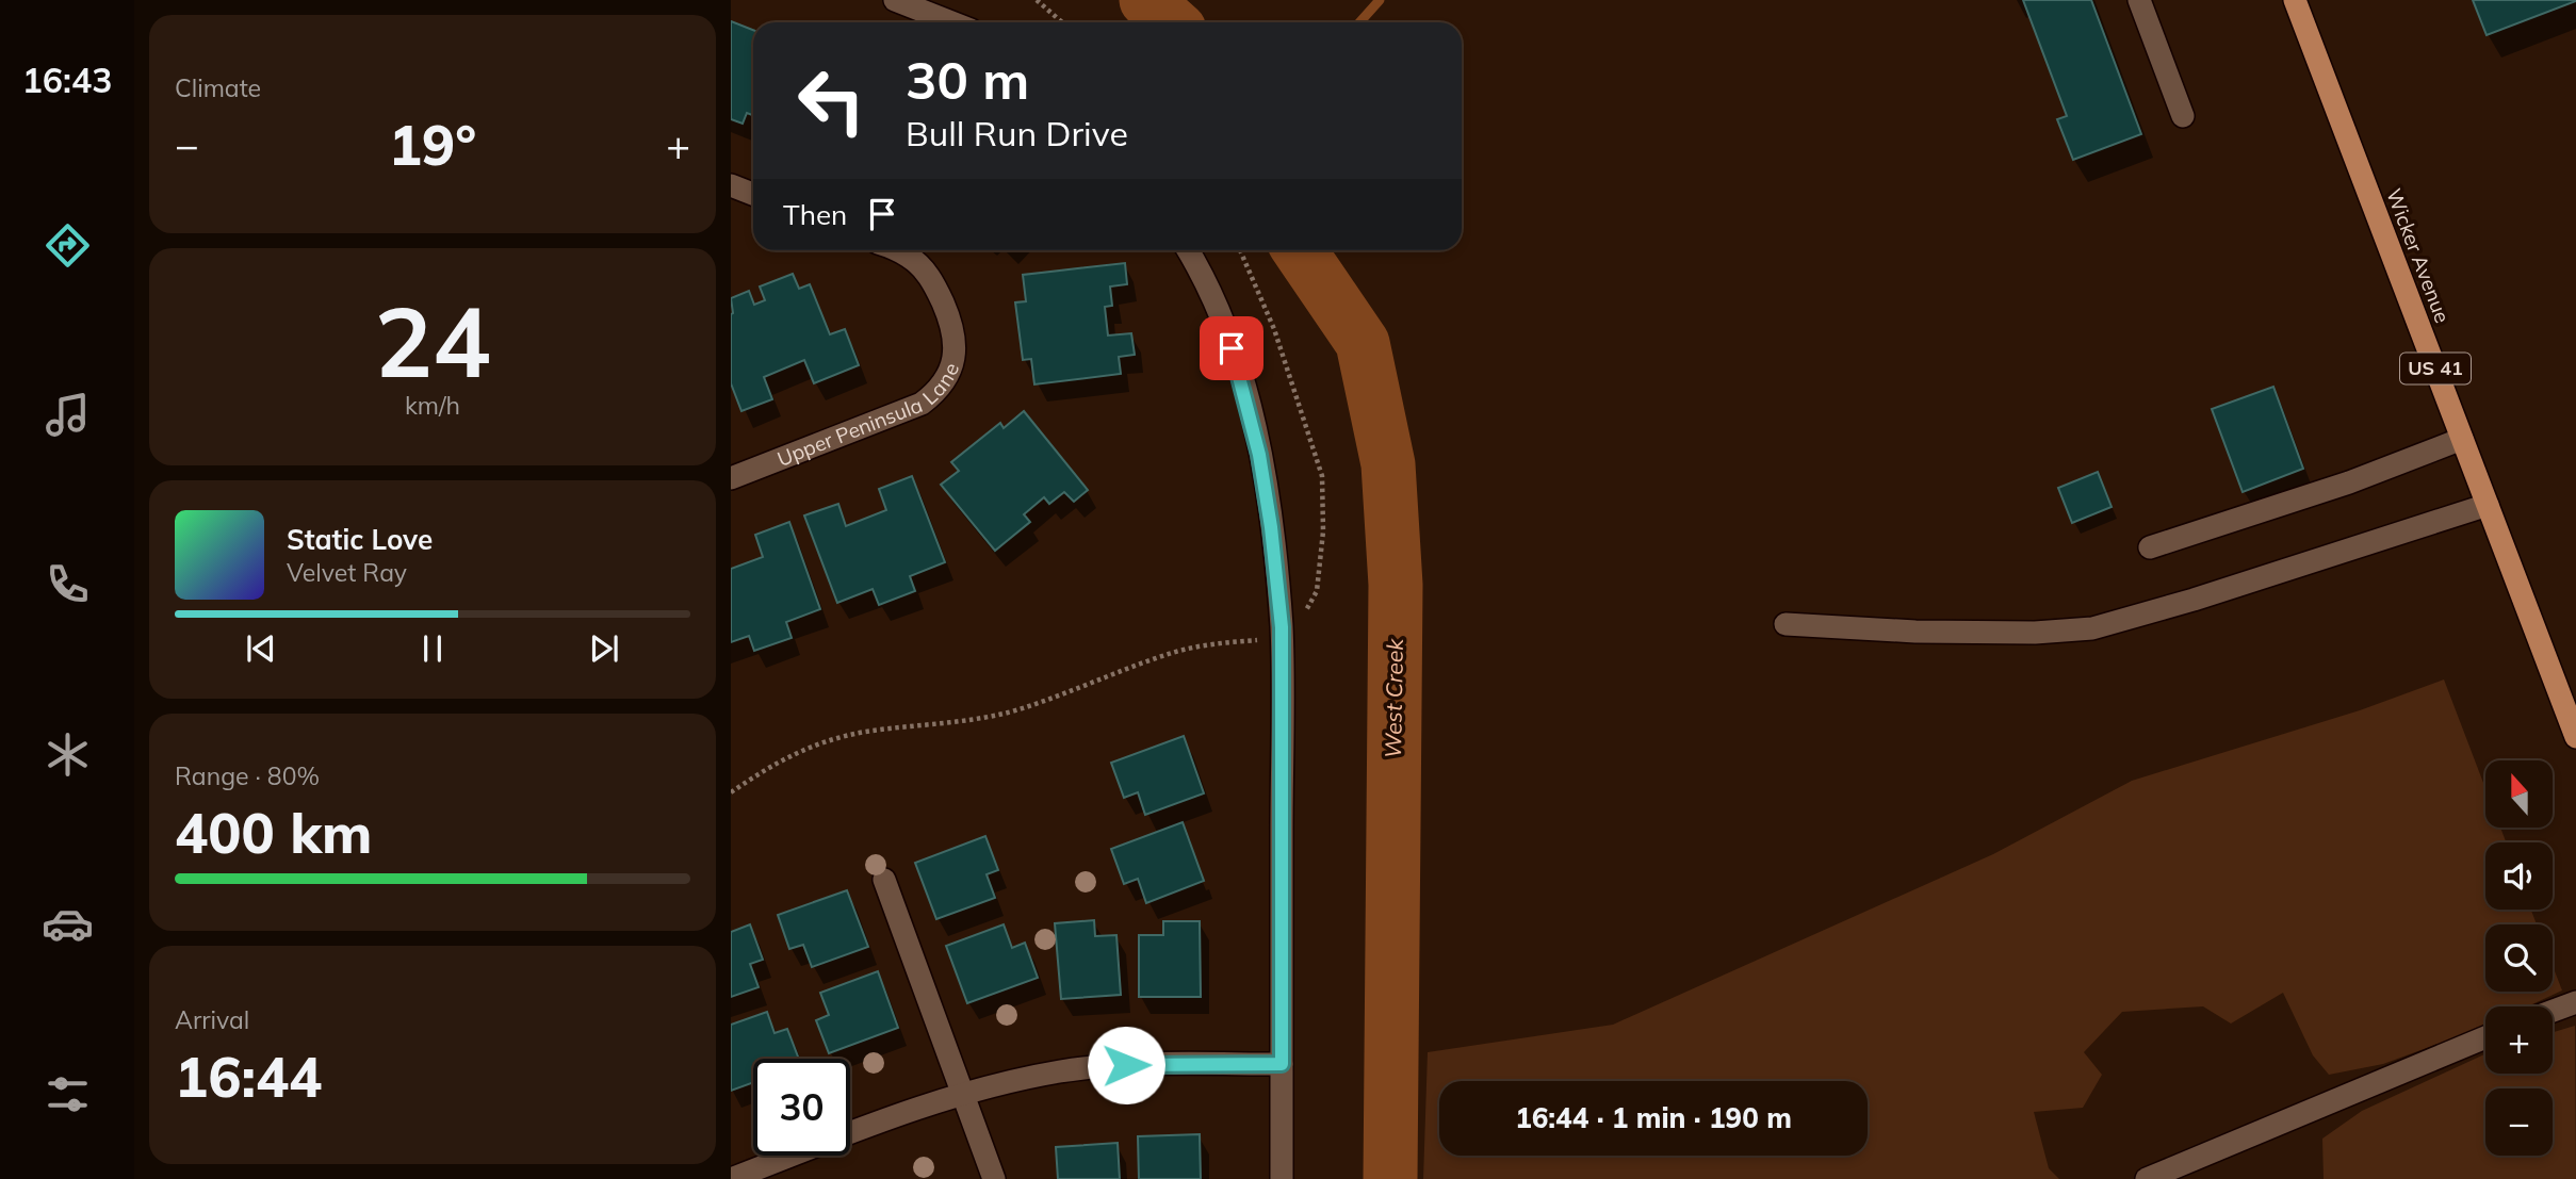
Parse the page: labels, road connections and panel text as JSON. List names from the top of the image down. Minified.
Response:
{"streets":{"highway":["Wicker Avenue","US 41"],"street":["Upper Peninsula Lane"]},"water":["West Creek"],"north":"top","page":{"tabs":"16:43","tile":["Climate",["24","km/h"],["Range · 80%","400 km"],["Arrival","16:44"]],"turn":["30 m","Bull Run Drive"],"heat":["−","19°","+"],"then":"Then","song":["Static Love","Velvet Ray"],"map_buttons":["+","−"],"limit":"30","trip":"16:44 · 1 min · 190 m"}}
